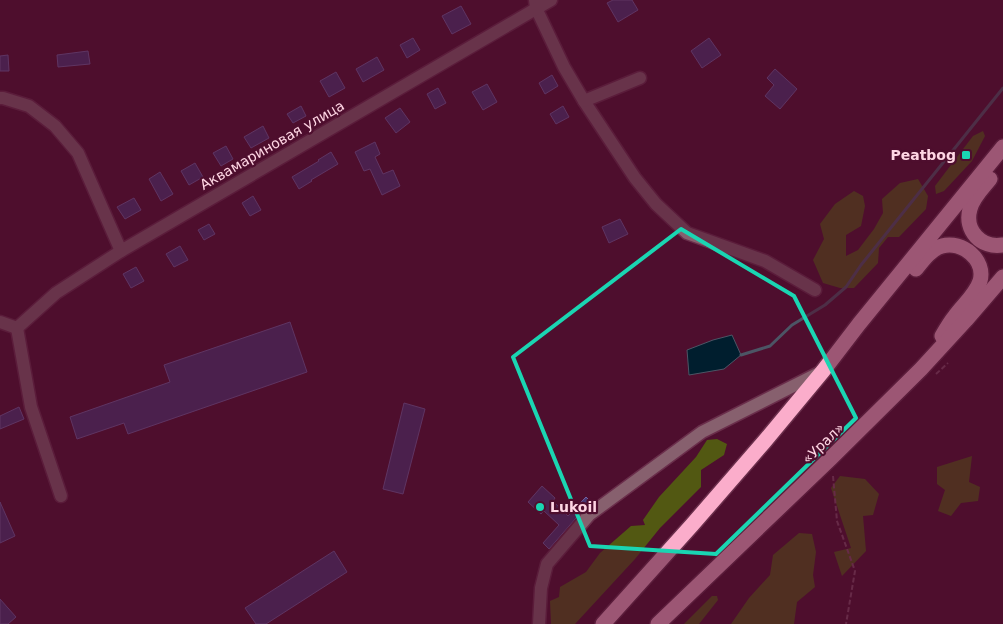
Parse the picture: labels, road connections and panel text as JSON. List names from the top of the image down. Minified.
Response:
{"streets":{"highway":["«Урал»"],"street":["Аквамариновая улица"]},"places":{"transit":["Peatbog"],"other":["Lukoil"]}}
